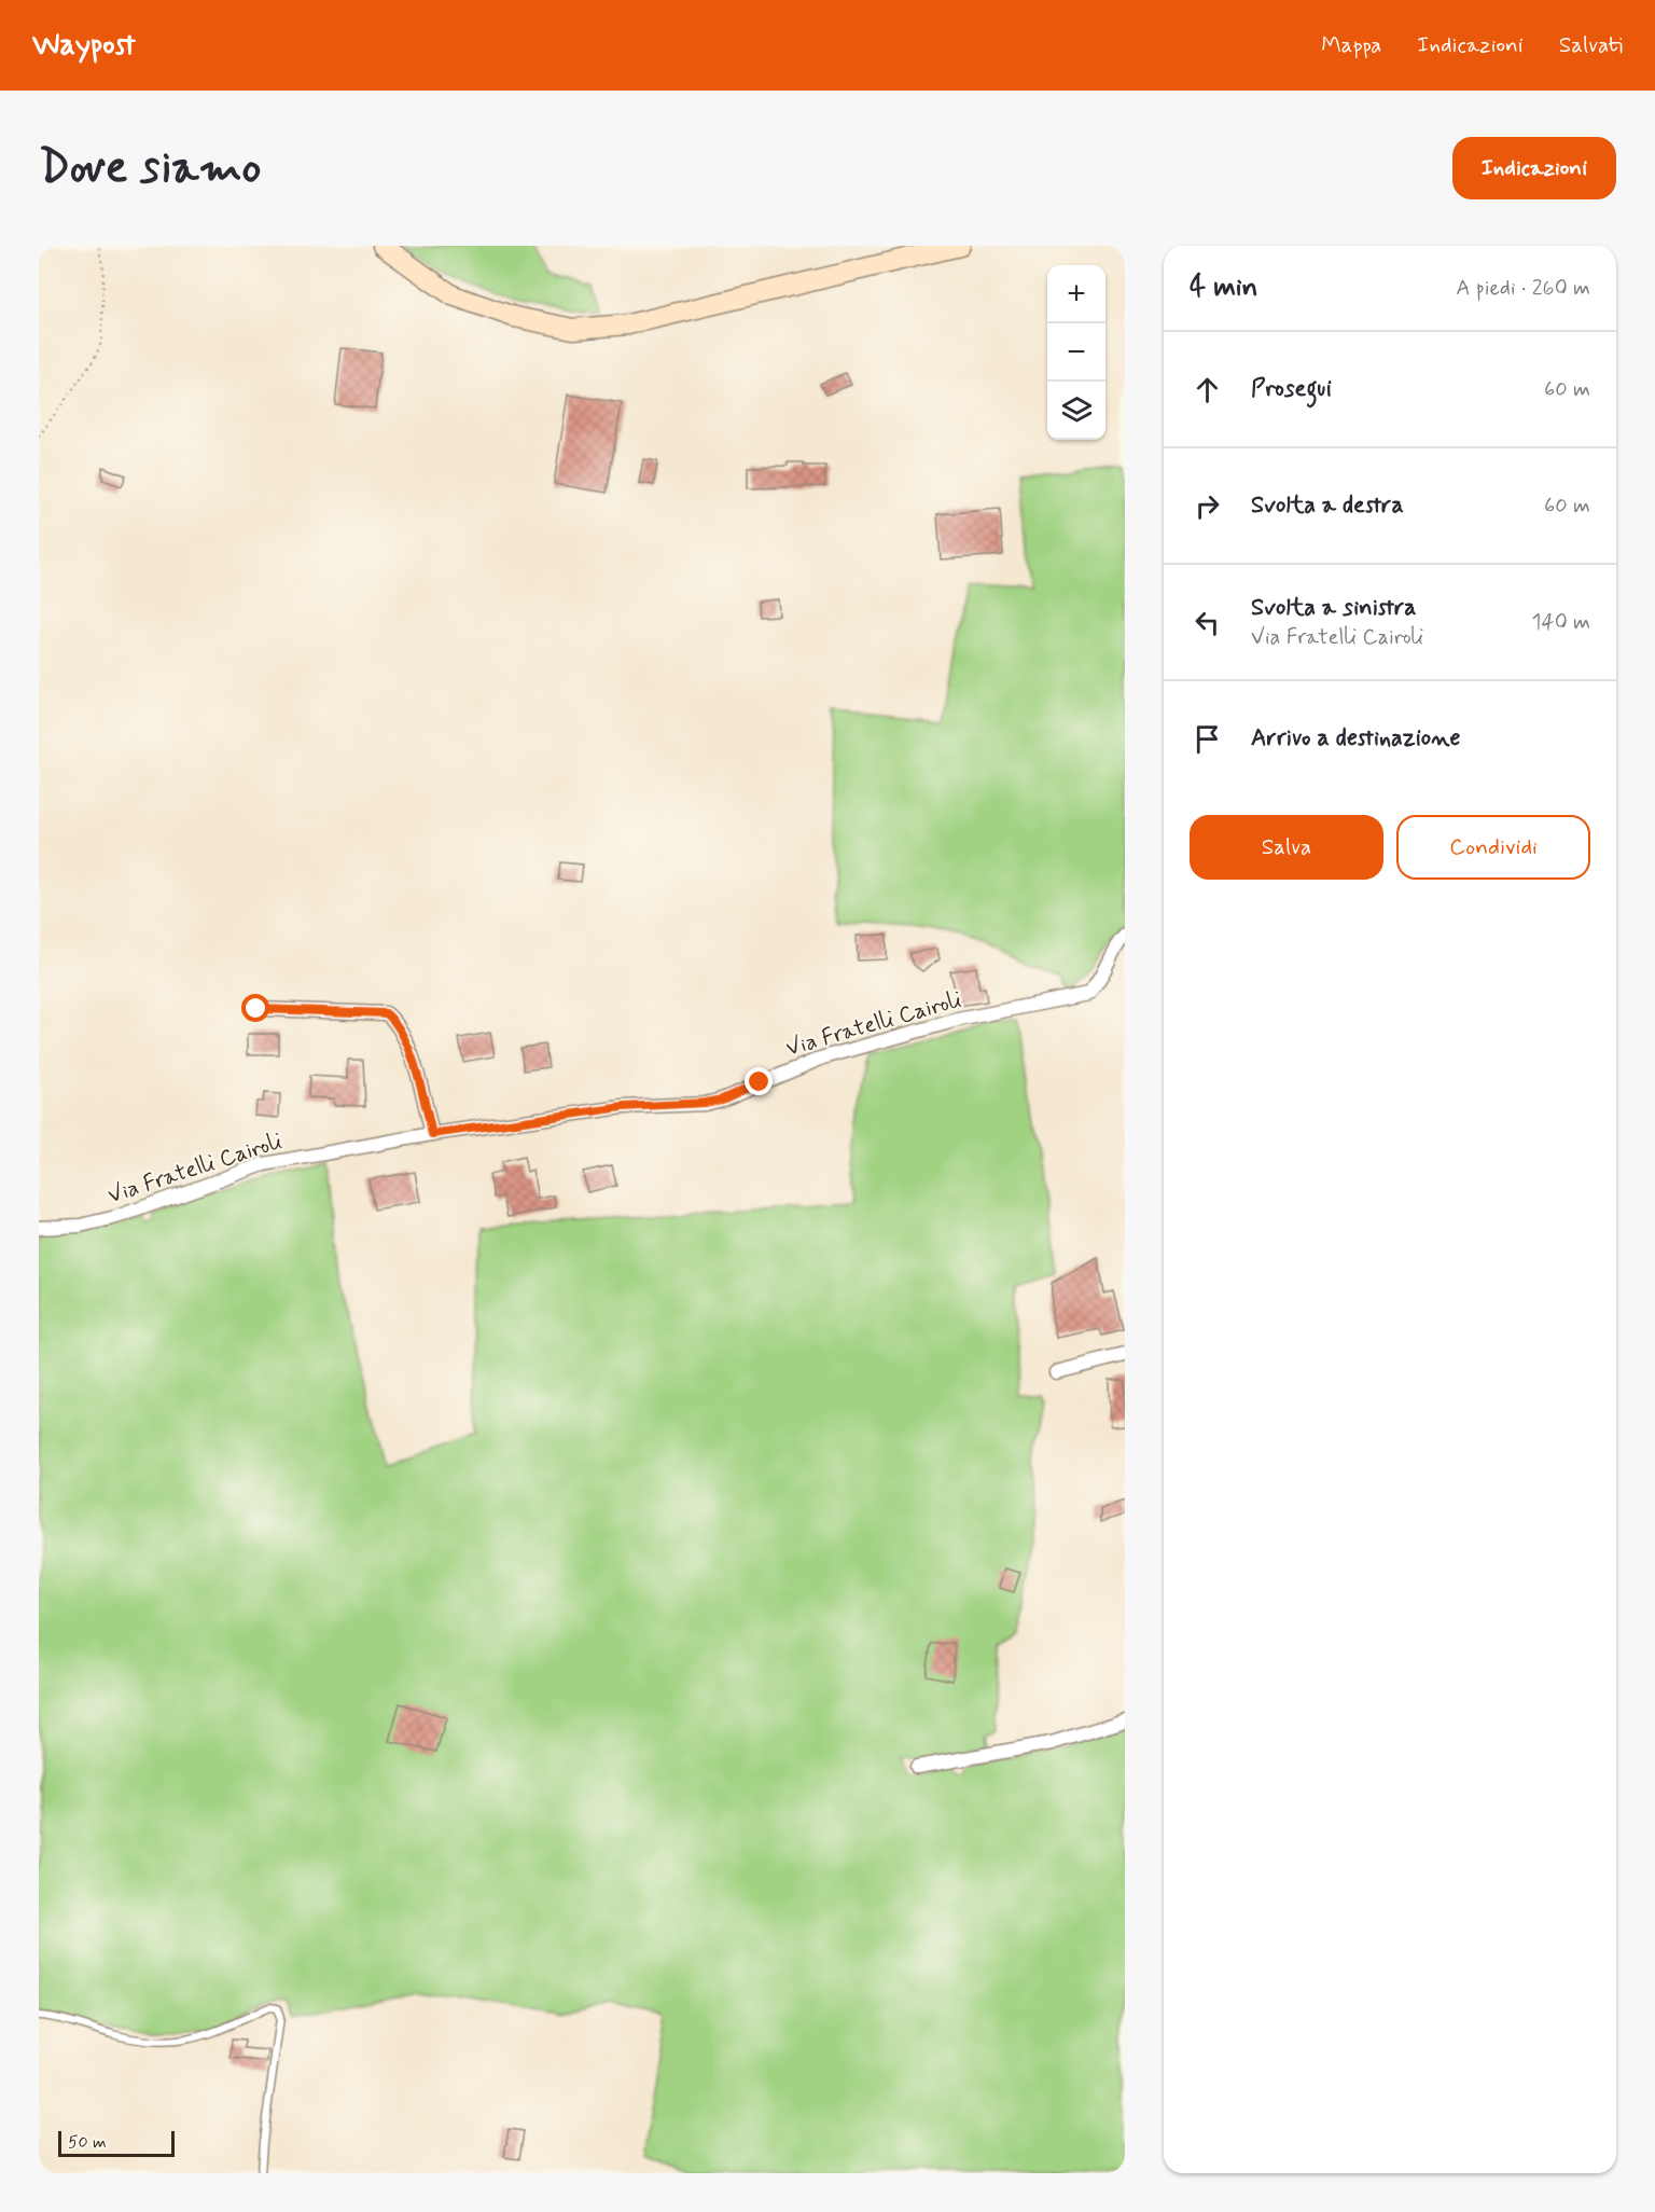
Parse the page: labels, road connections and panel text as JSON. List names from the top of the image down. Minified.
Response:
{"streets":{"street":["Via Fratelli Cairoli"]},"scale_bar":"50 m","page":{"header":"Waypost","nav":["Mappa","Indicazioni","Salvati"],"buttons":["Indicazioni",["Salva","Condividi"]],"title":"Dove siamo","heading":["4 min","A piedi · 260 m"],"map_buttons":["+","−"],"list":[["Prosegui","60 m"],["Svolta a destra","60 m"],["Svolta a sinistra","Via Fratelli Cairoli","140 m"],"Arrivo a destinazione"],"scale":"50 m"}}
